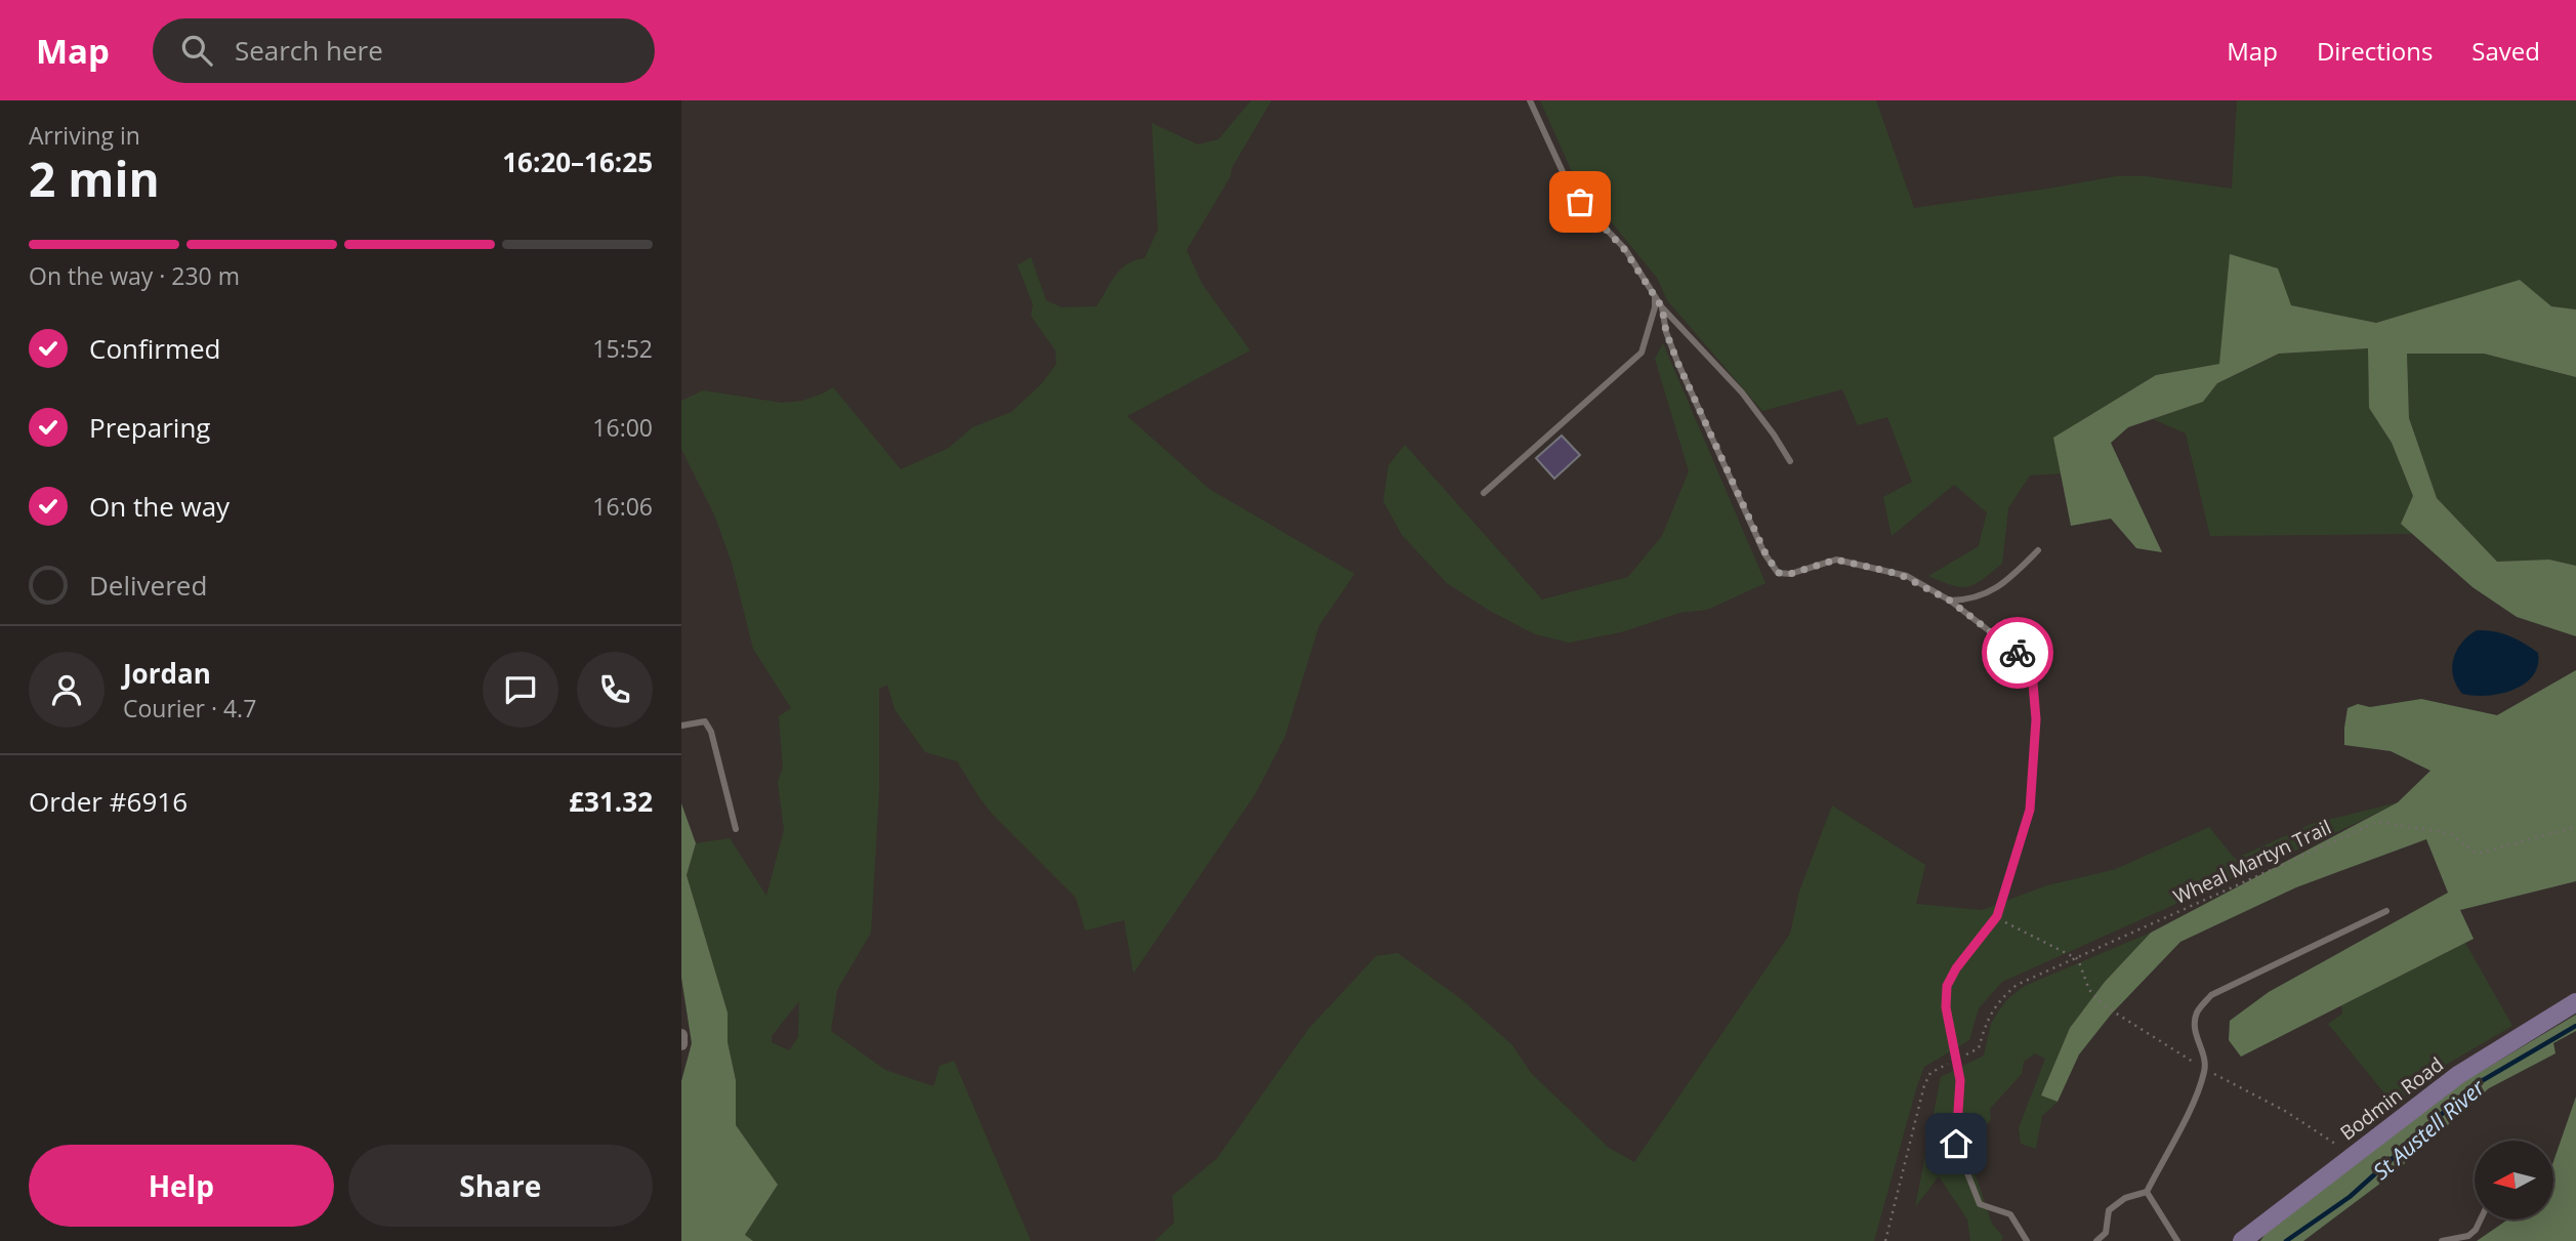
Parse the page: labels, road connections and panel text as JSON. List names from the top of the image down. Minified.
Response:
{"streets":{"main road":["Bodmin Road"],"path":["Wheal Martyn Trail"]},"water":["St Austell River"],"north":"left","page":{"header":"Map","search":"Search here","nav":["Map","Directions","Saved"],"heading":["2 min","Arriving in","16:20–16:25"],"panel":["Jordan","Courier · 4.7","Order #6916","£31.32"],"bar":"On the way · 230 m","list":[["Confirmed","15:52"],["Preparing","16:00"],["On the way","16:06"],"Delivered"],"buttons":["Help","Share"]}}
